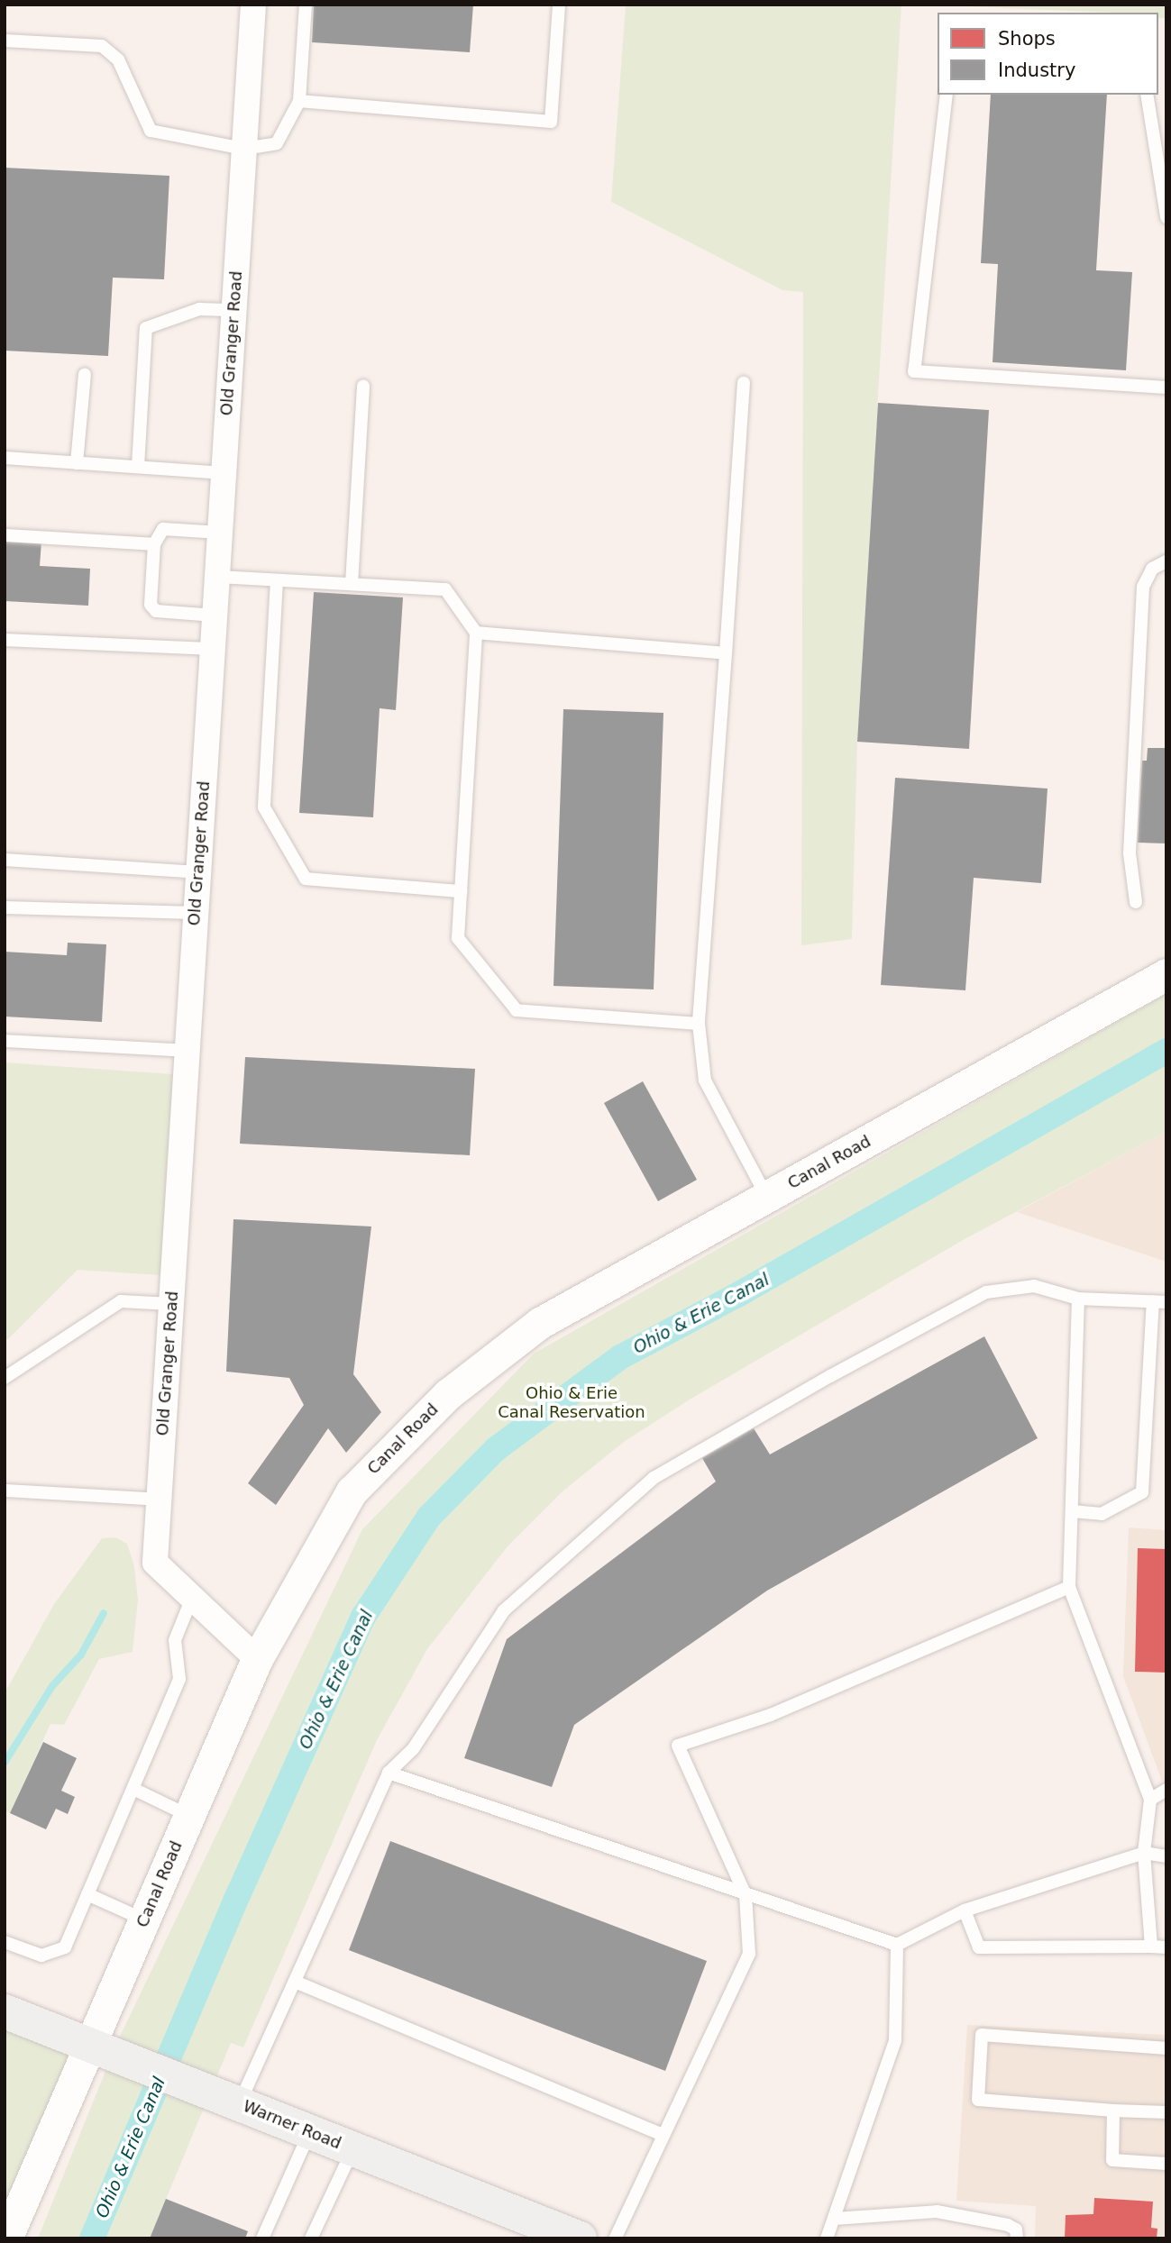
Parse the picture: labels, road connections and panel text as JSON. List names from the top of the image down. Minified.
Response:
{"streets":{"main road":["Warner Road"],"street":["Old Granger Road","Canal Road"]},"crossings":[["Old Granger Road","Canal Road"],["Canal Road","Warner Road"]],"water":["Ohio & Erie Canal"],"parks":["Ohio & Erie Canal Reservation"],"legend":["Shops","Industry"]}
